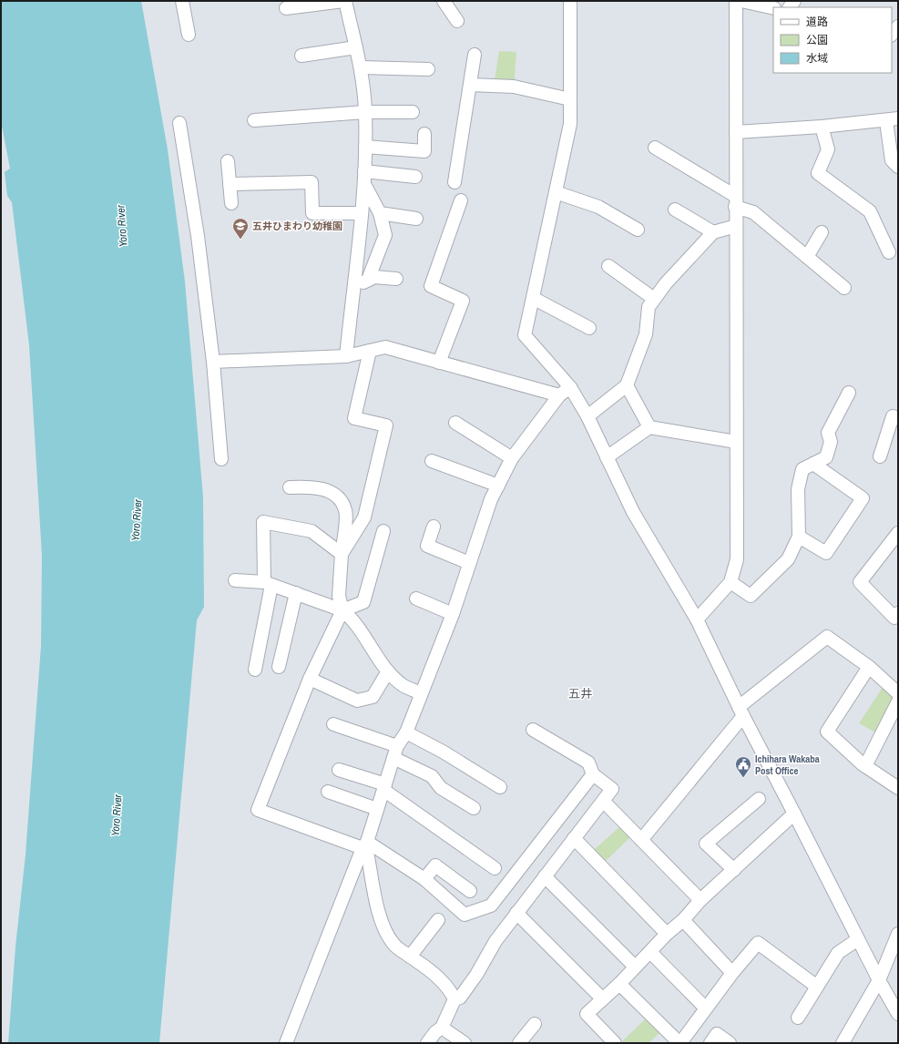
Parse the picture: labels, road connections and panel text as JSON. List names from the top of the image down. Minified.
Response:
{"districts":["五井"],"water":["Yoro River"],"places":{"school or university":["五井ひまわり幼稚園"],"public building":["Ichihara Wakaba Post Office"]},"legend":["道路","公園","水域"]}
